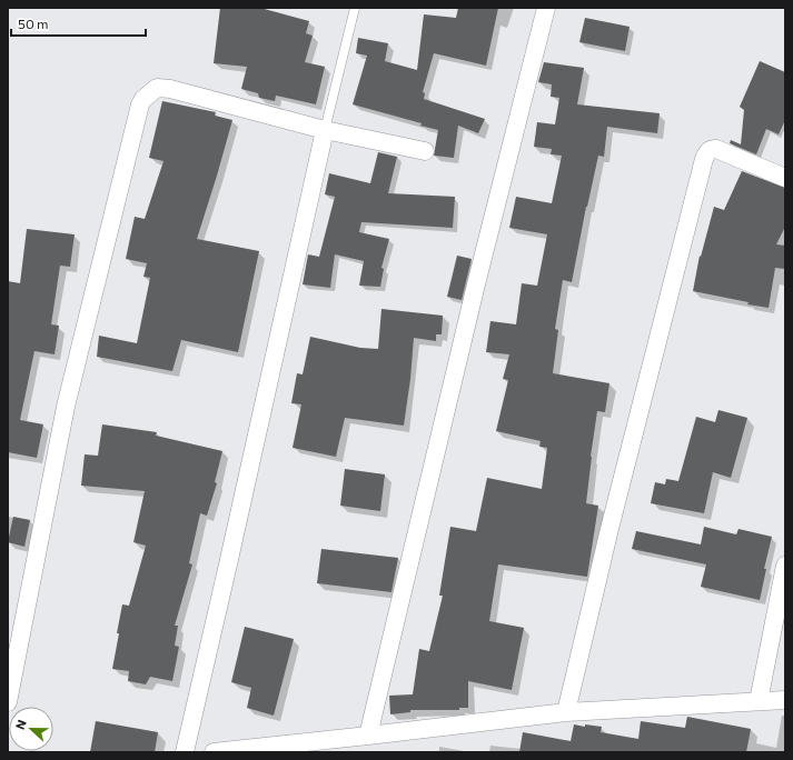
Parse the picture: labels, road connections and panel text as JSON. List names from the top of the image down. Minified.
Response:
{"scale_bar":"50 m","north":"left"}
